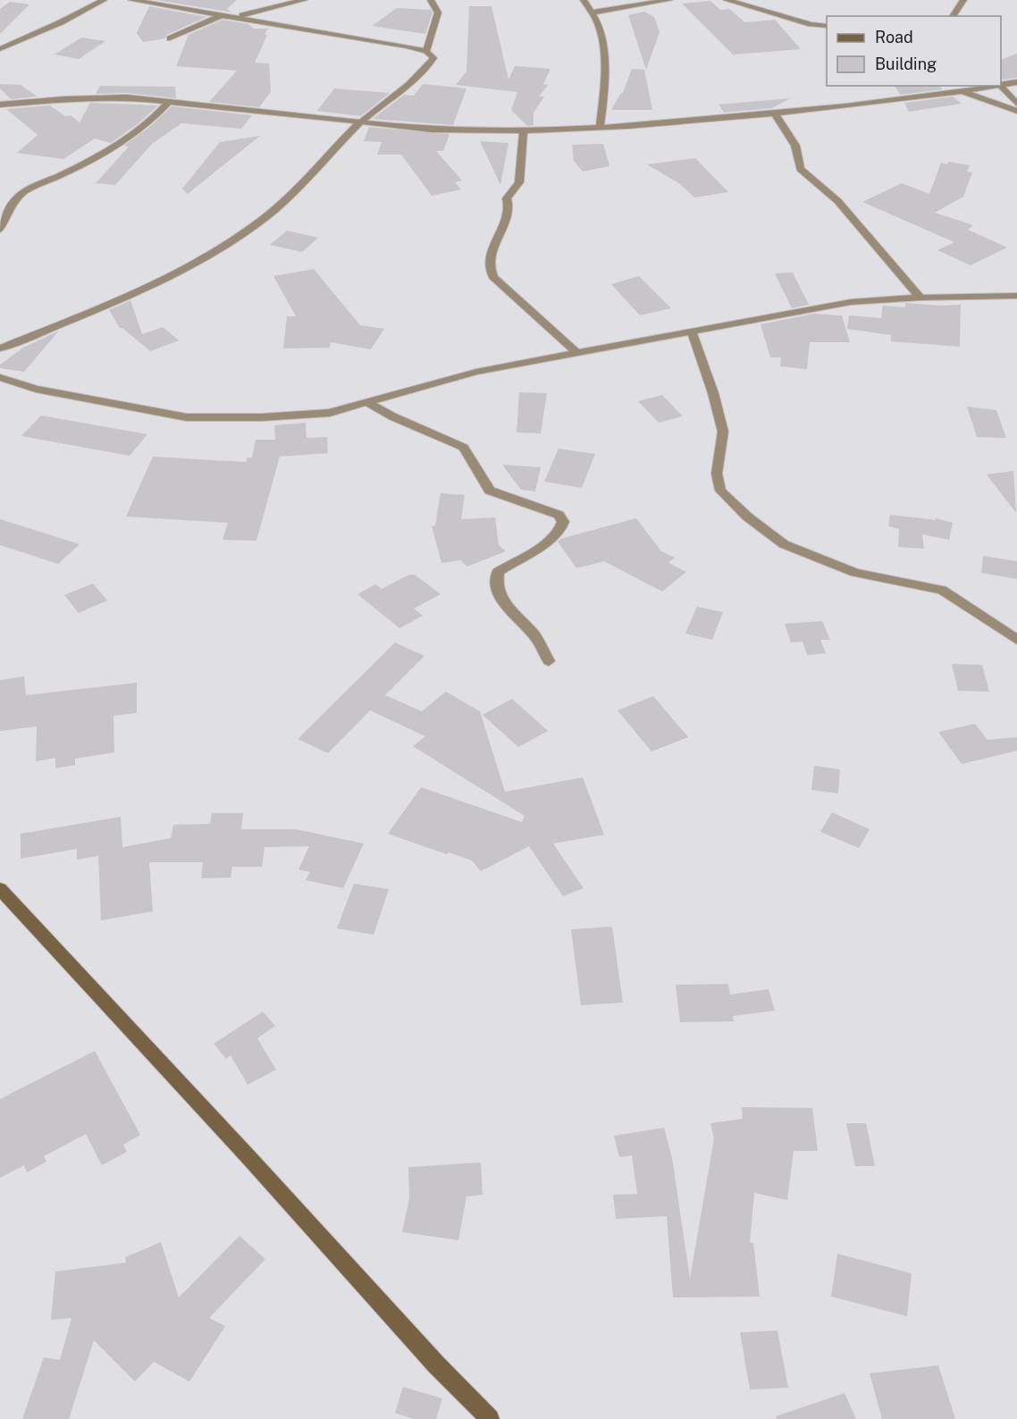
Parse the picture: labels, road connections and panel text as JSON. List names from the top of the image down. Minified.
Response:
{"legend":["Road","Building"]}
